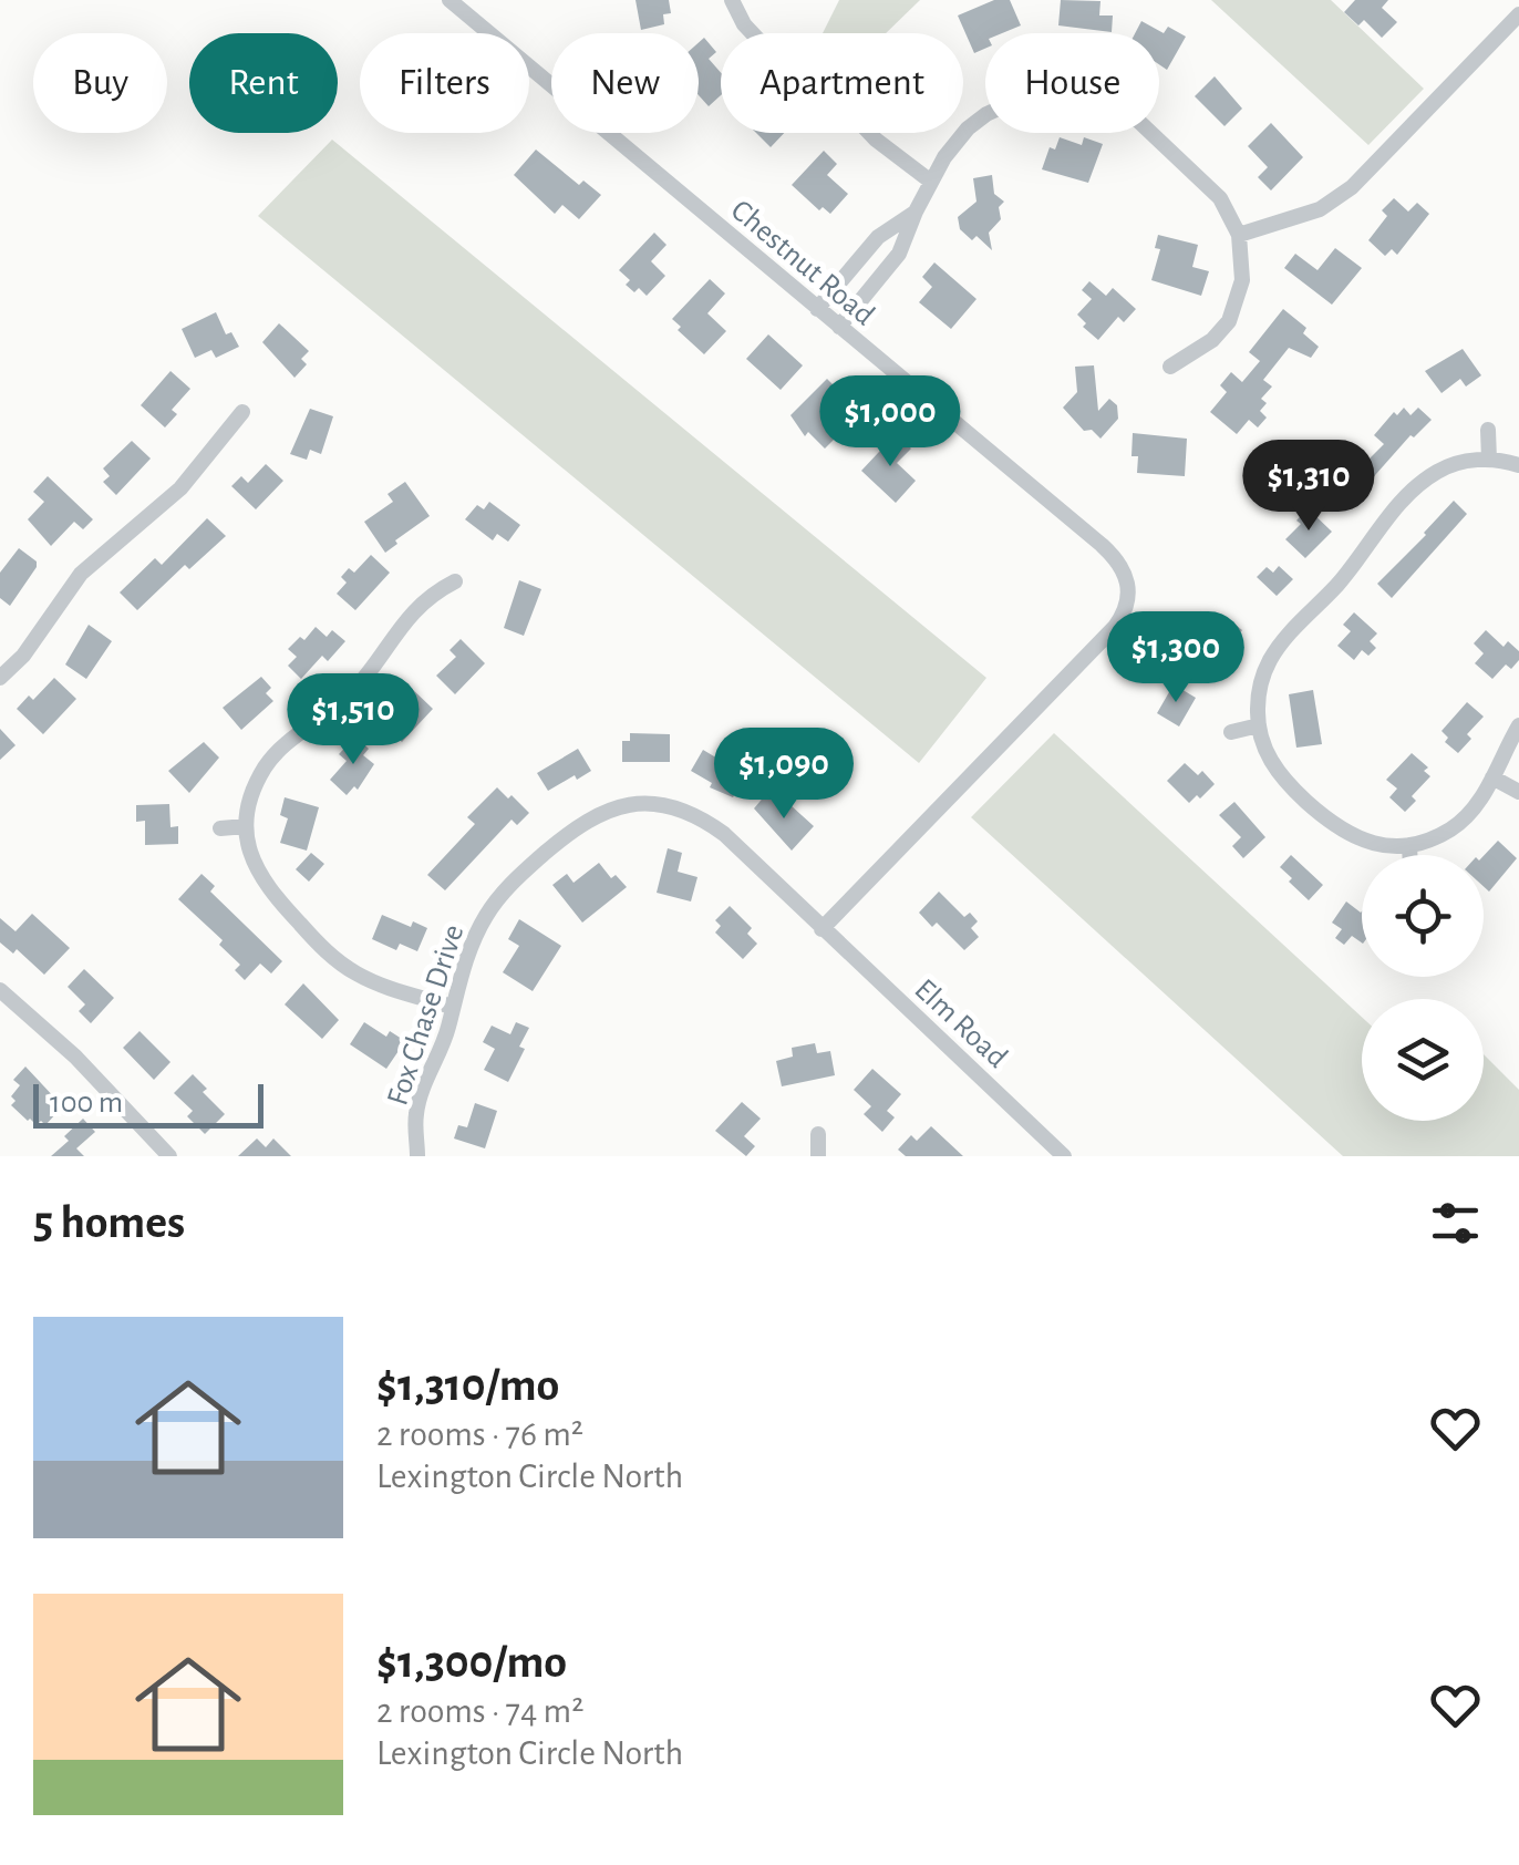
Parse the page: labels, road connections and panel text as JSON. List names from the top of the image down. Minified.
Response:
{"streets":{"street":["Chestnut Road","Fox Chase Drive","Elm Road"]},"crossings":[["Chestnut Road","Fox Chase Drive"],["Chestnut Road","Elm Road"],["Fox Chase Drive","Elm Road"]],"scale_bar":"100 m","page":{"chip":["Buy","Rent","Filters","New","Apartment","House"],"price":["$1,000","$1,310","$1,300","$1,510","$1,090"],"scale":"100 m","heading":"5 homes","list":[{"name":"$1,310/mo","note":"2 rooms · 76 m² · Lexington Circle North"},{"name":"$1,300/mo","note":"2 rooms · 74 m² · Lexington Circle North"}]}}
